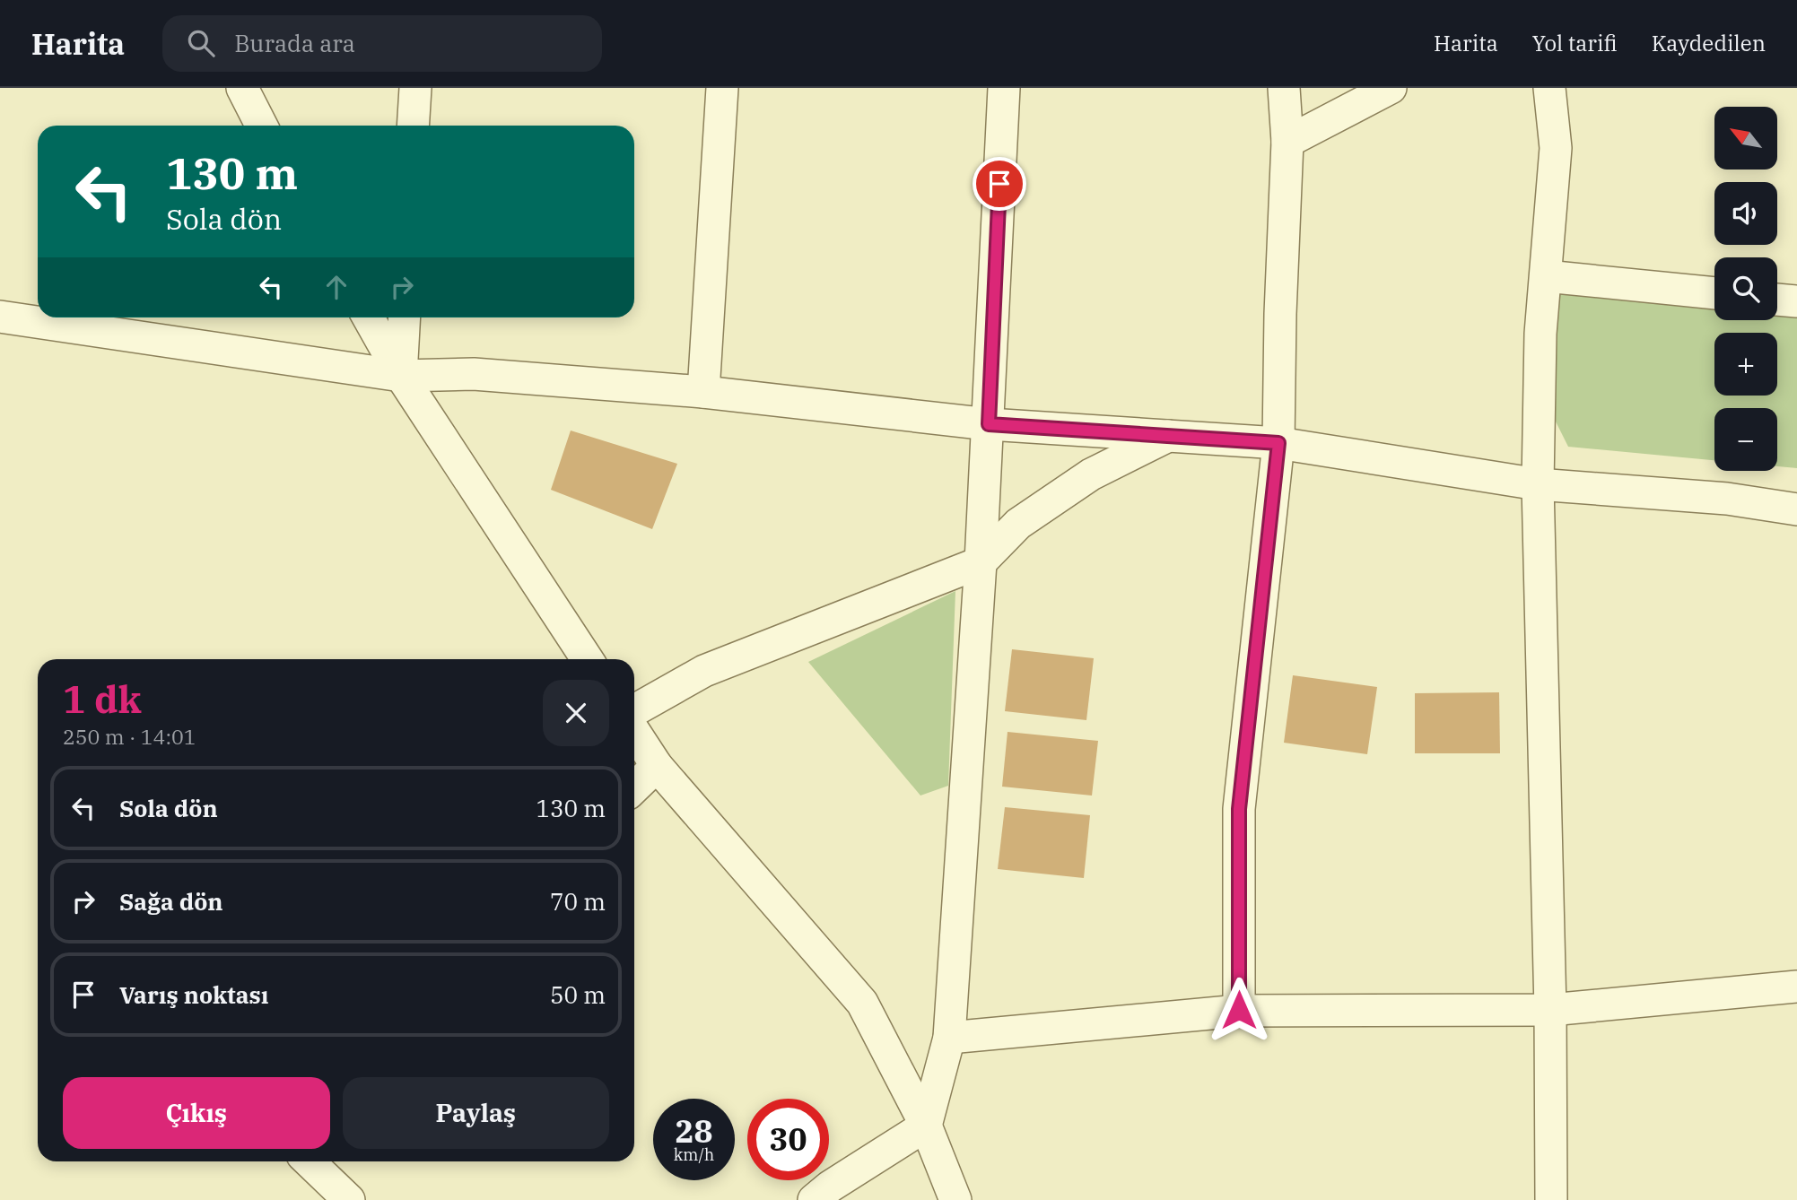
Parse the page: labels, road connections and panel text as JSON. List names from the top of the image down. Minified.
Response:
{"north":"top left","page":{"header":"Harita","search":"Burada ara","nav":["Harita","Yol tarifi","Kaydedilen"],"map_buttons":["+","−"],"turn":["130 m","Sola dön"],"heading":["1 dk","250 m · 14:01"],"list":[{"name":"Sola dön","value":"130 m"},{"name":"Sağa dön","value":"70 m"},{"name":"Varış noktası","value":"50 m"}],"buttons":["Çıkış","Paylaş"],"speed":"28 km/h","limit":"30"}}
